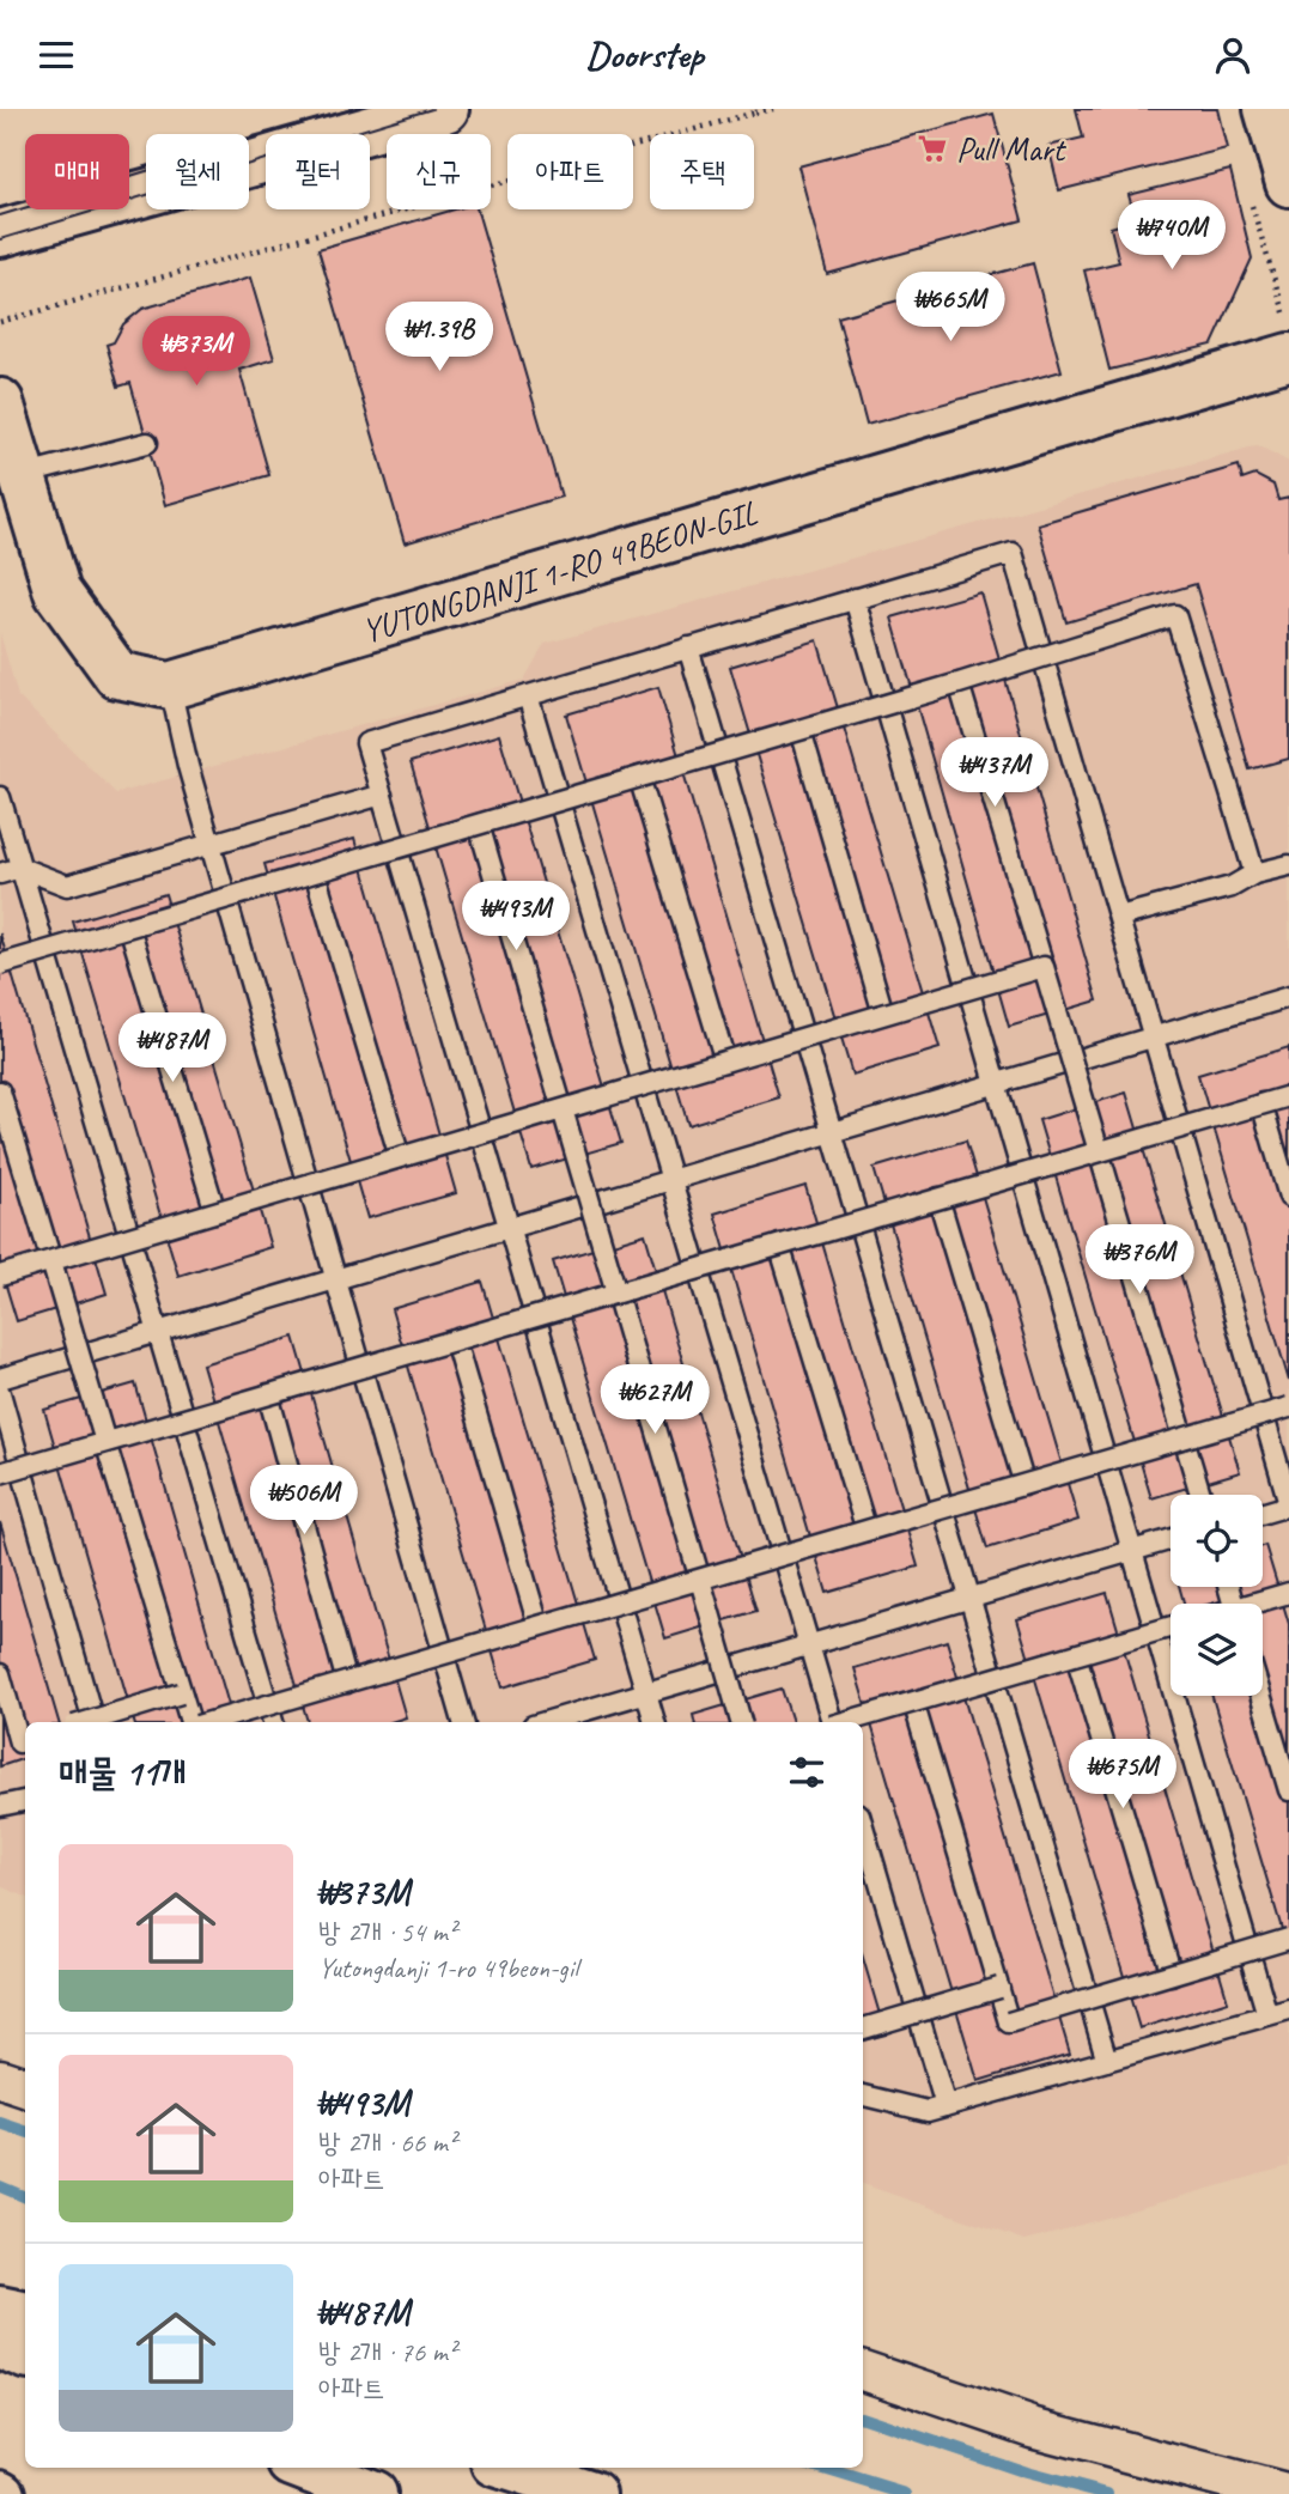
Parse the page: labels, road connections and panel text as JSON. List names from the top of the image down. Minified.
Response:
{"streets":{"street":["YUTONGDANJI 1-RO 49BEON-GIL"]},"places":{"supermarket":["Pull Mart"]},"page":{"header":"Doorstep","chip":["매매","월세","필터","신규","아파트","주택"],"price":["₩740M","₩665M","₩1.39B","₩373M","₩437M","₩493M","₩487M","₩376M","₩627M","₩506M","₩675M"],"heading":"매물 11개","list":[{"name":"₩373M","note":"방 2개 · 54 m² · Yutongdanji 1-ro 49beon-gil"},{"name":"₩493M","note":"방 2개 · 66 m² · 아파트"},{"name":"₩487M","note":"방 2개 · 76 m² · 아파트"}]}}
